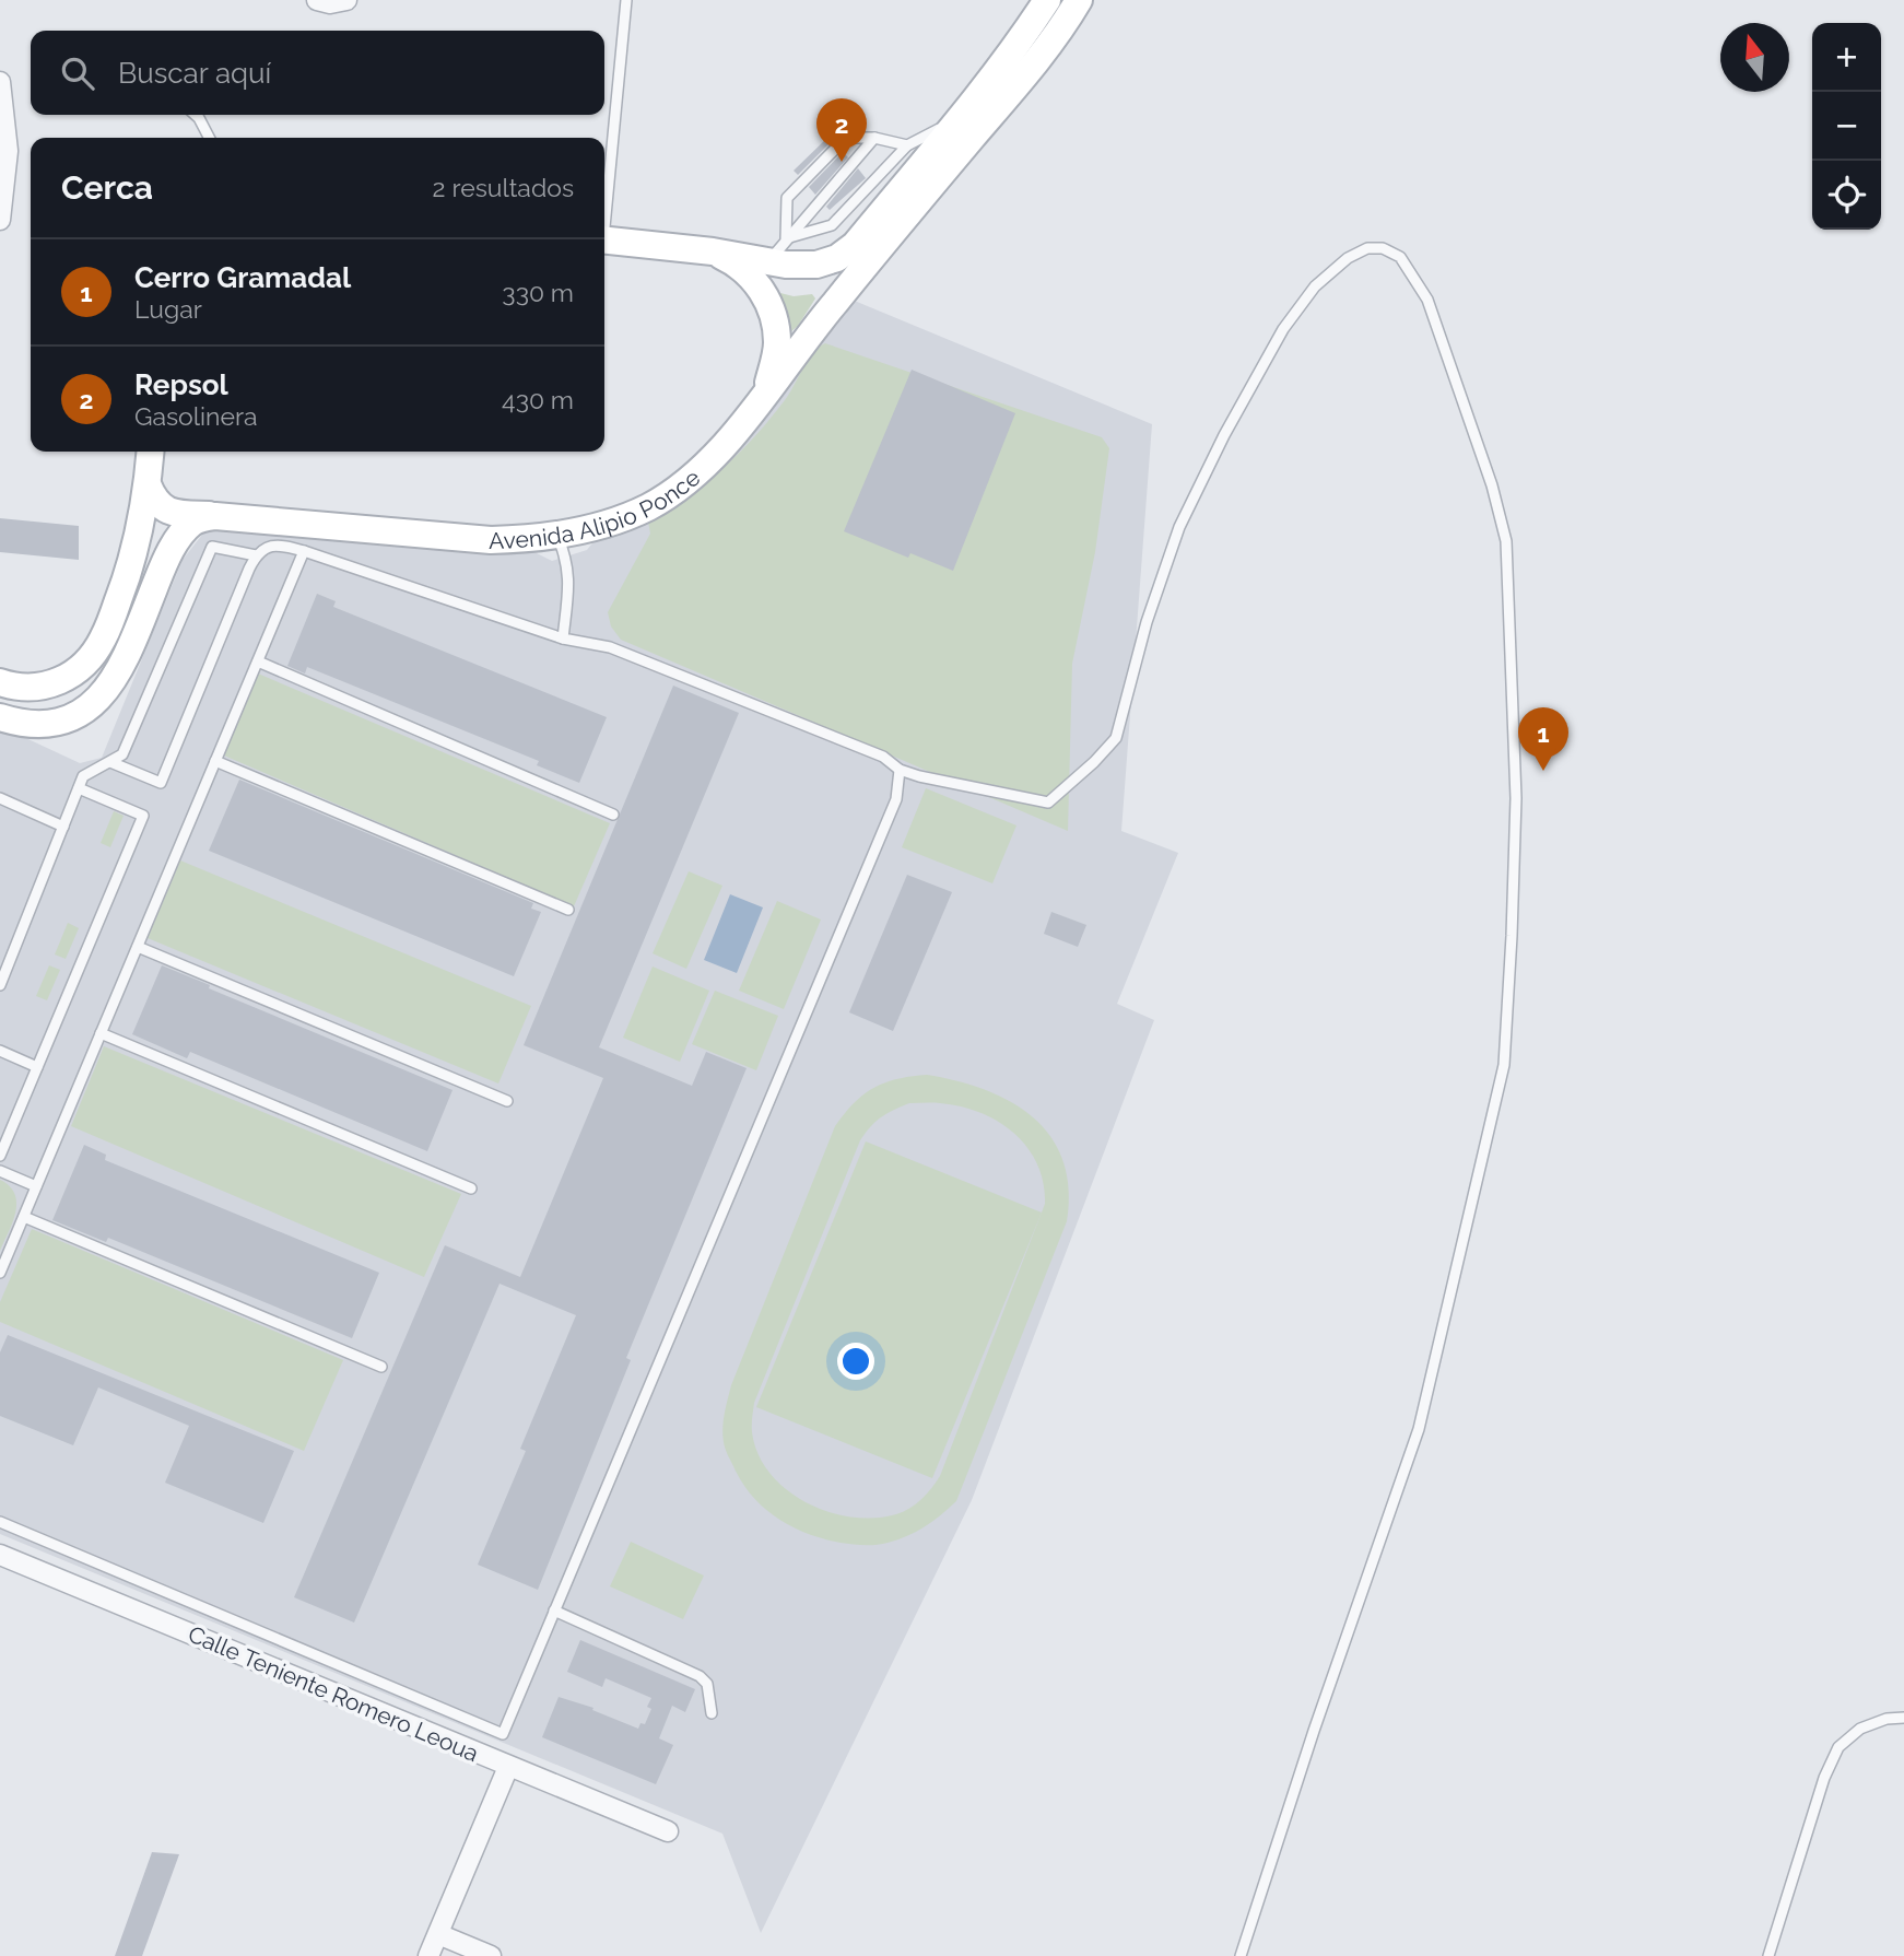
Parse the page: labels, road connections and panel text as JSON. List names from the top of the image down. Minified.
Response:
{"streets":{"main road":["Avenida Alipio Ponce"],"street":["Calle Teniente Romero Leoua"]},"north":"top","page":{"map_buttons":["+","−"],"search":"Buscar aquí","pins":["2","1"],"heading":["Cerca","2 resultados"],"list":[{"mark":"1","name":"Cerro Gramadal","note":"Lugar","value":"330 m"},{"mark":"2","name":"Repsol","note":"Gasolinera","value":"430 m"}]}}
